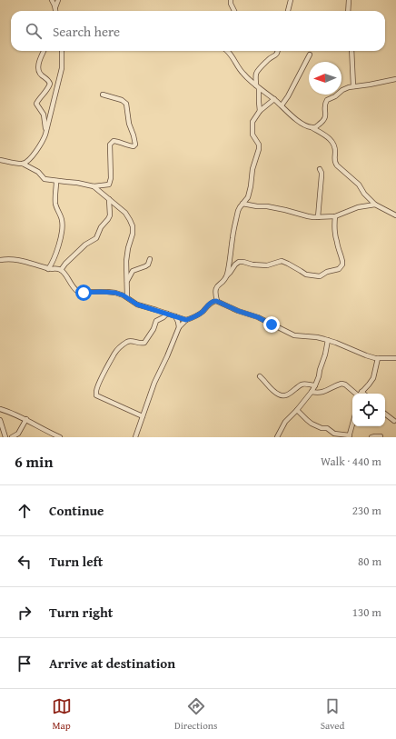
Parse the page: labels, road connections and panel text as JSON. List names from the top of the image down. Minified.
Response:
{"north":"left","page":{"search":"Search here","heading":["6 min","Walk · 440 m"],"list":[["Continue","230 m"],["Turn left","80 m"],["Turn right","130 m"],"Arrive at destination"],"nav":["Map","Directions","Saved"]}}
